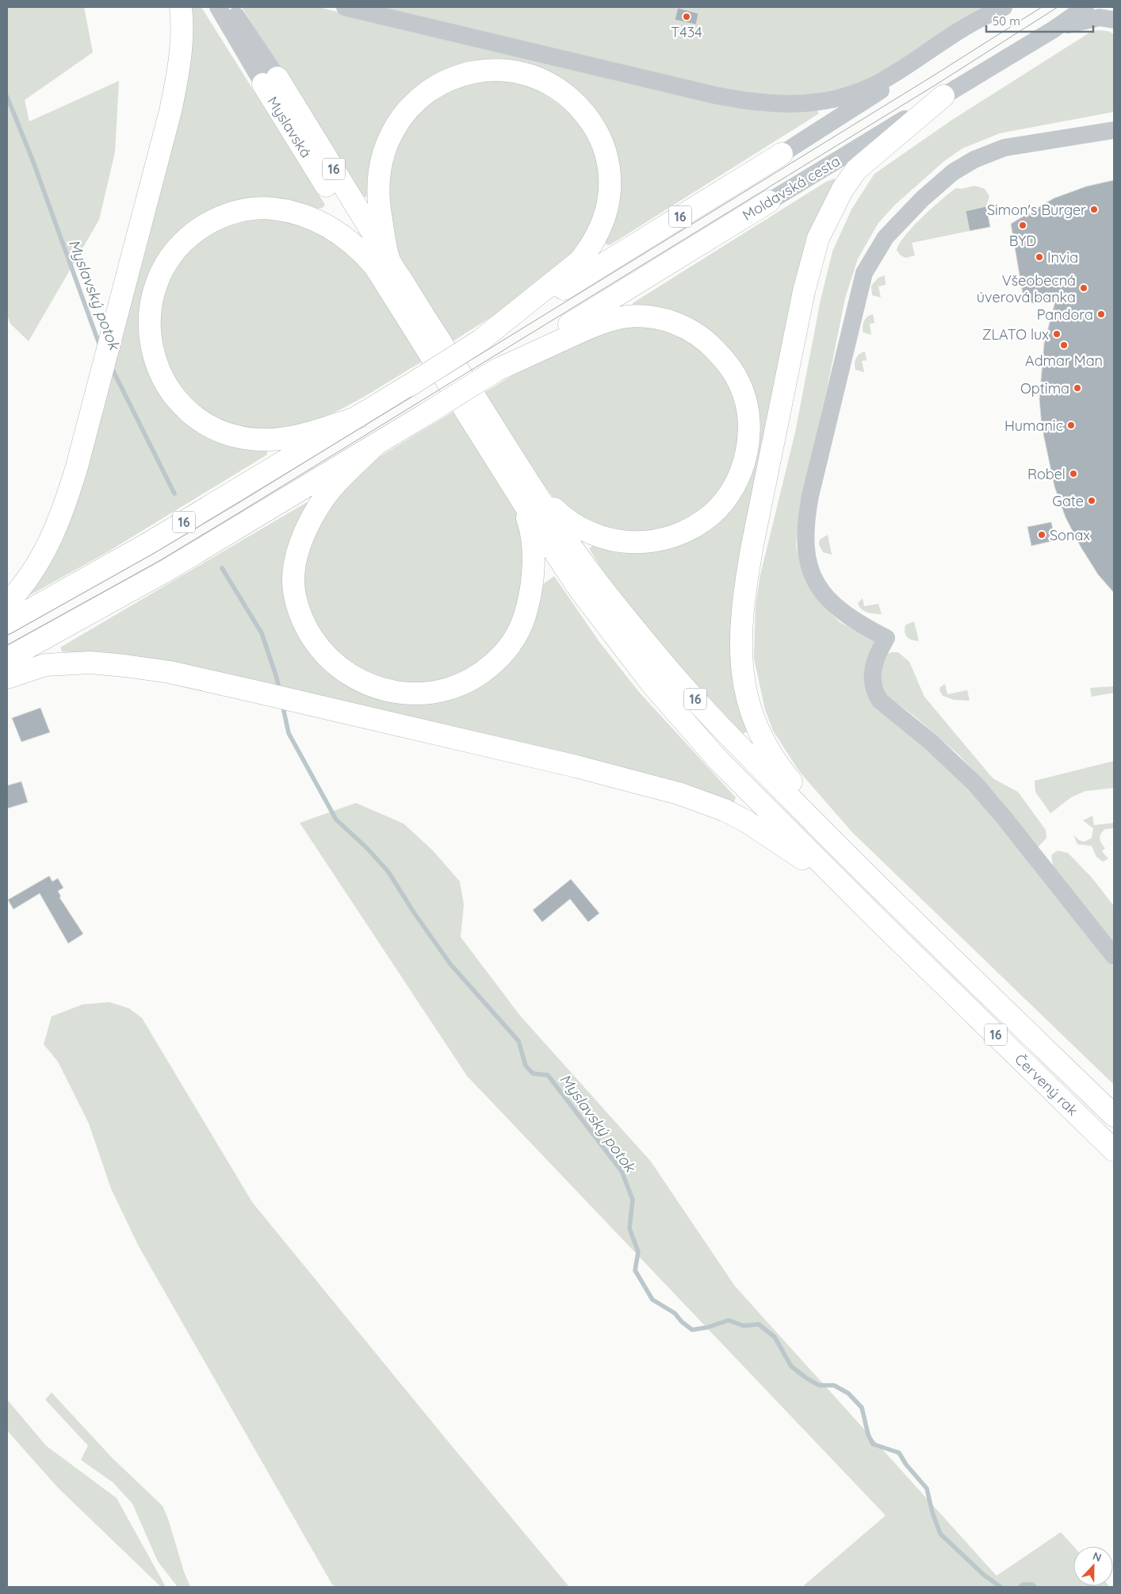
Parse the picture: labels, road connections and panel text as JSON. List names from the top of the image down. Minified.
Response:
{"streets":{"highway":["Myslavská","16","Moldavská cesta","Červený rak"]},"crossings":[["Myslavská","16"],["16","Moldavská cesta"],["16","Červený rak"]],"water":["Myslavský potok"],"places":["T434","Simon's Burger","BYD","Invia","Všeobecná úverová banka","Pandora","ZLATO lux","Admar Man","Optima","Humanic","Robel","Gate","Sonax"],"scale_bar":"50 m","north":"top"}
